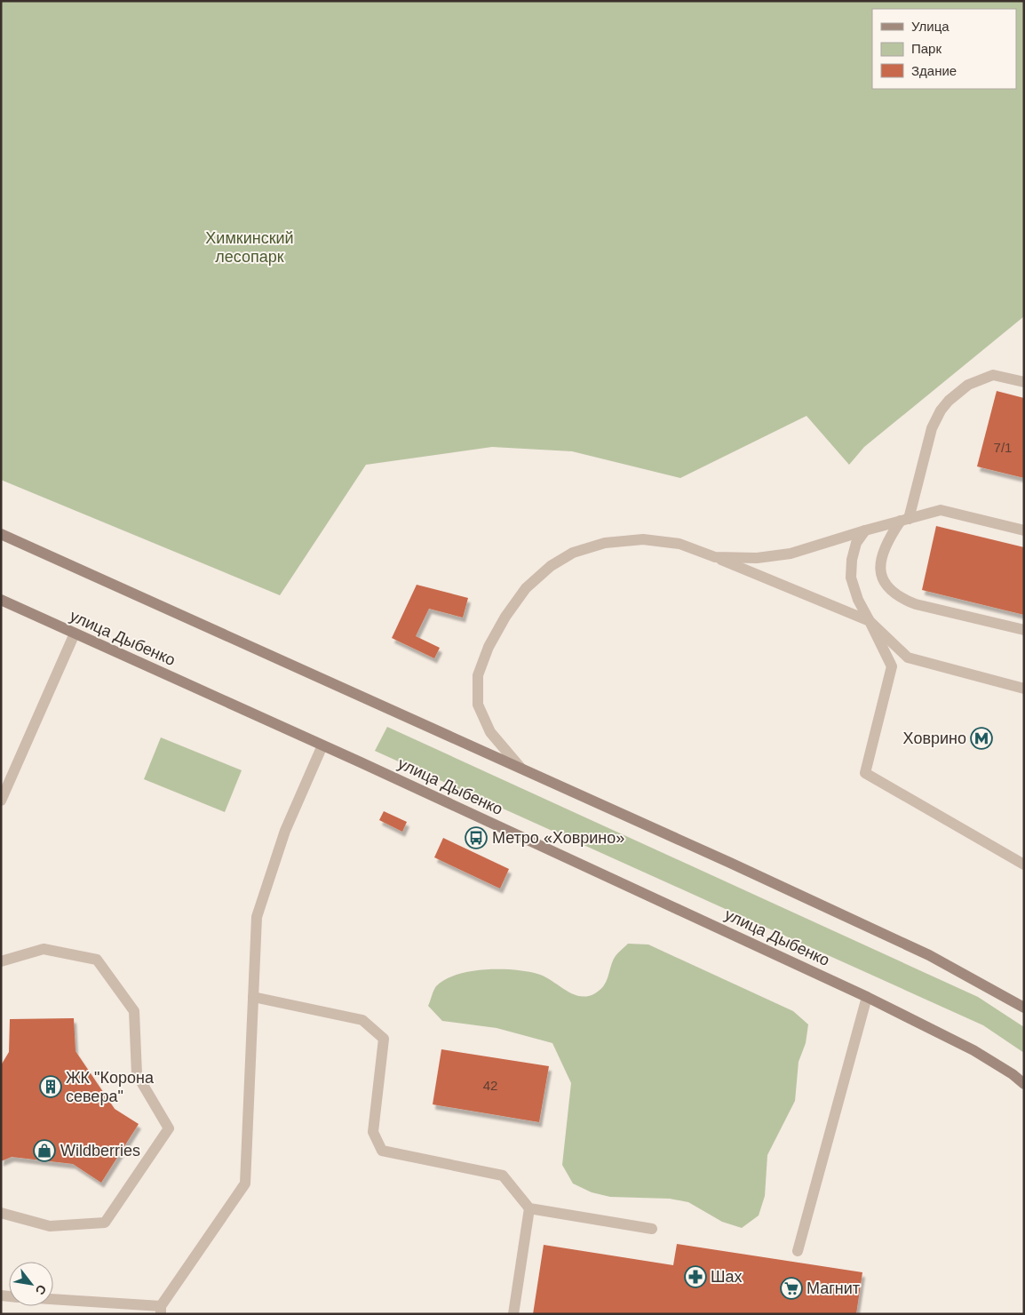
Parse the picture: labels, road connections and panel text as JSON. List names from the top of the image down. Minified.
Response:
{"streets":{"main road":["улица Дыбенко"]},"parks":["Химкинский лесопарк"],"places":{"metro station":["Ховрино"],"bus stop":["Метро «Ховрино»"],"building":["ЖК \"Корона севера\""],"shop":["Wildberries"],"pharmacy":["Шах"],"supermarket":["Магнит"]},"house_numbers":["7/1","42"],"legend":["Улица","Парк","Здание"],"north":"bottom right"}
